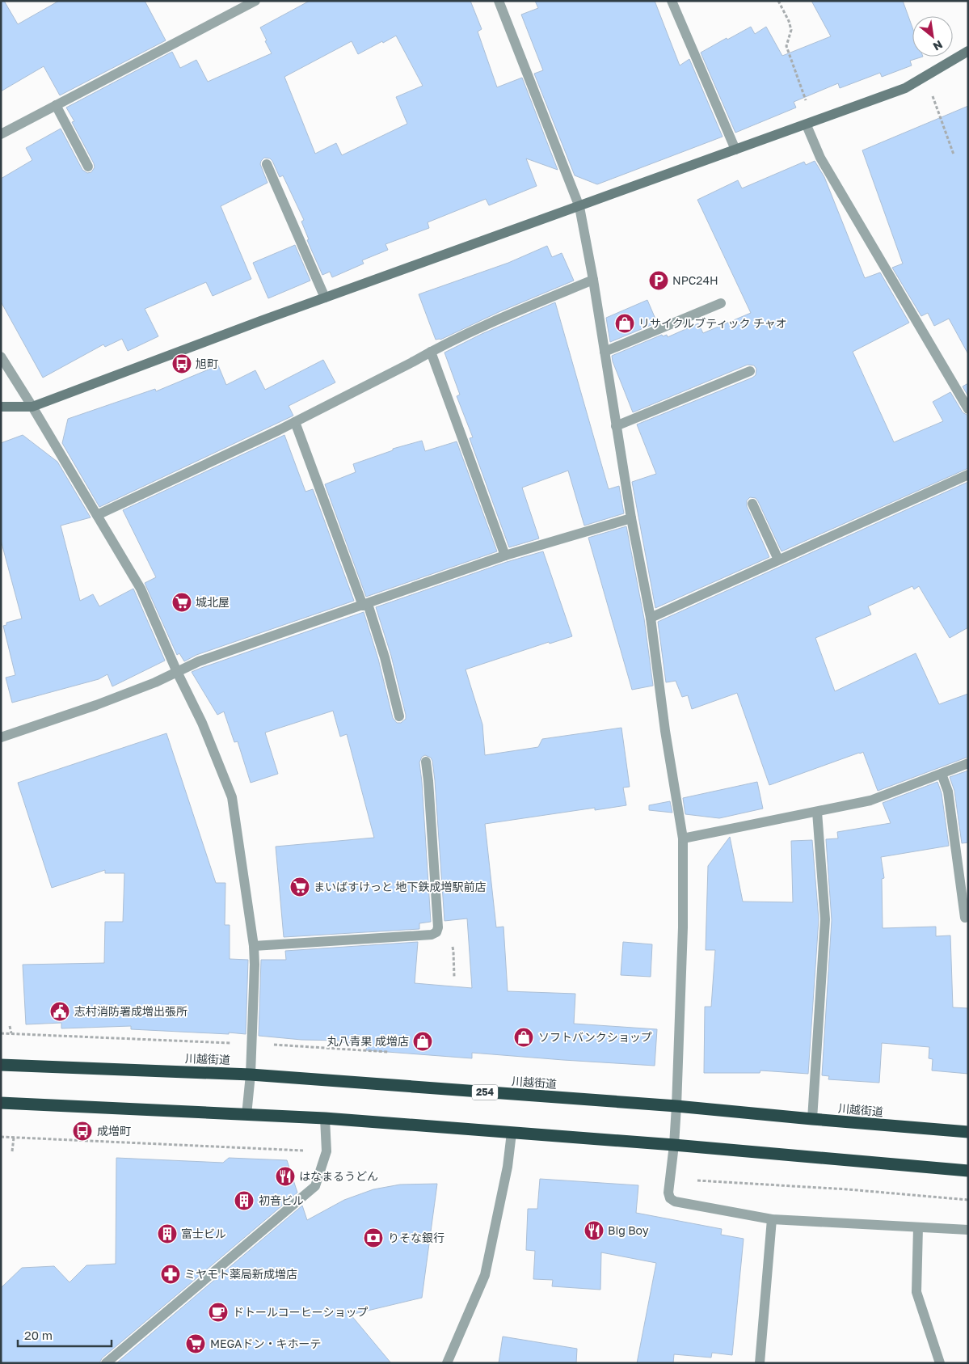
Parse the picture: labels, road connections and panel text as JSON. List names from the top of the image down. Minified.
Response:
{"streets":{"highway":["川越街道","254"]},"places":{"parking":["NPC24H"],"shop":["リサイクルブティック チャオ","ソフトバンクショップ","丸八青果 成増店"],"bus stop":["旭町","成増町"],"supermarket":["城北屋","まいばすけっと 地下鉄成増駅前店","MEGAドン・キホーテ"],"public building":["志村消防署成増出張所"],"restaurant":["はなまるうどん","Big Boy"],"building":["初音ビル","富士ビル"],"bank":["りそな銀行"],"pharmacy":["ミヤモト薬局新成増店"],"cafe":["ドトールコーヒーショップ"]},"scale_bar":"20 m","north":"bottom right"}
